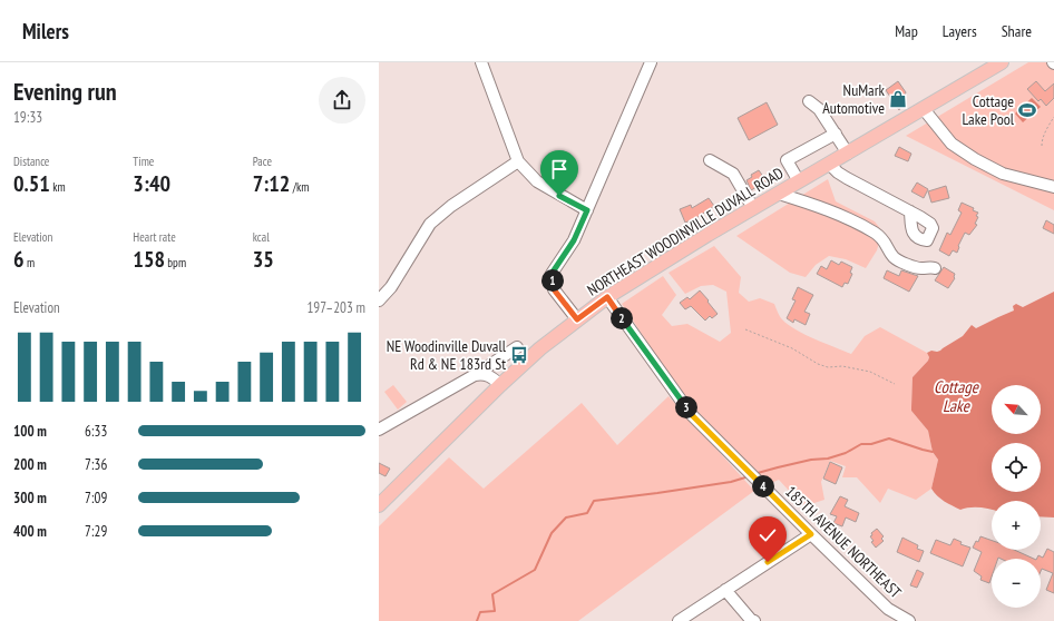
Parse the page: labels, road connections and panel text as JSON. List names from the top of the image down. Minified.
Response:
{"streets":{"main road":["NORTHEAST WOODINVILLE DUVALL ROAD"],"street":["185TH AVENUE NORTHEAST"]},"crossings":[["NORTHEAST WOODINVILLE DUVALL ROAD","185TH AVENUE NORTHEAST"]],"water":["Cottage Lake"],"places":{"shop":["NuMark Automotive"],"sports":["Cottage Lake Pool"],"bus stop":["NE Woodinville Duvall Rd & NE 183rd St"]},"north":"top left","page":{"header":"Milers","nav":["Map","Layers","Share"],"heading":["Evening run","19:33"],"stats":[["Distance","0.51 km"],["Time","3:40"],["Pace","7:12 /km"],["Elevation","6 m"],["Heart rate","158 bpm"],["kcal","35"]],"pins":["1","2","3","4"],"chart":["Elevation","197–203 m"],"map_buttons":["+","−"],"list":[{"name":"100 m","note":"6:33"},{"name":"200 m","note":"7:36"},{"name":"300 m","note":"7:09"},{"name":"400 m","note":"7:29"}]}}
